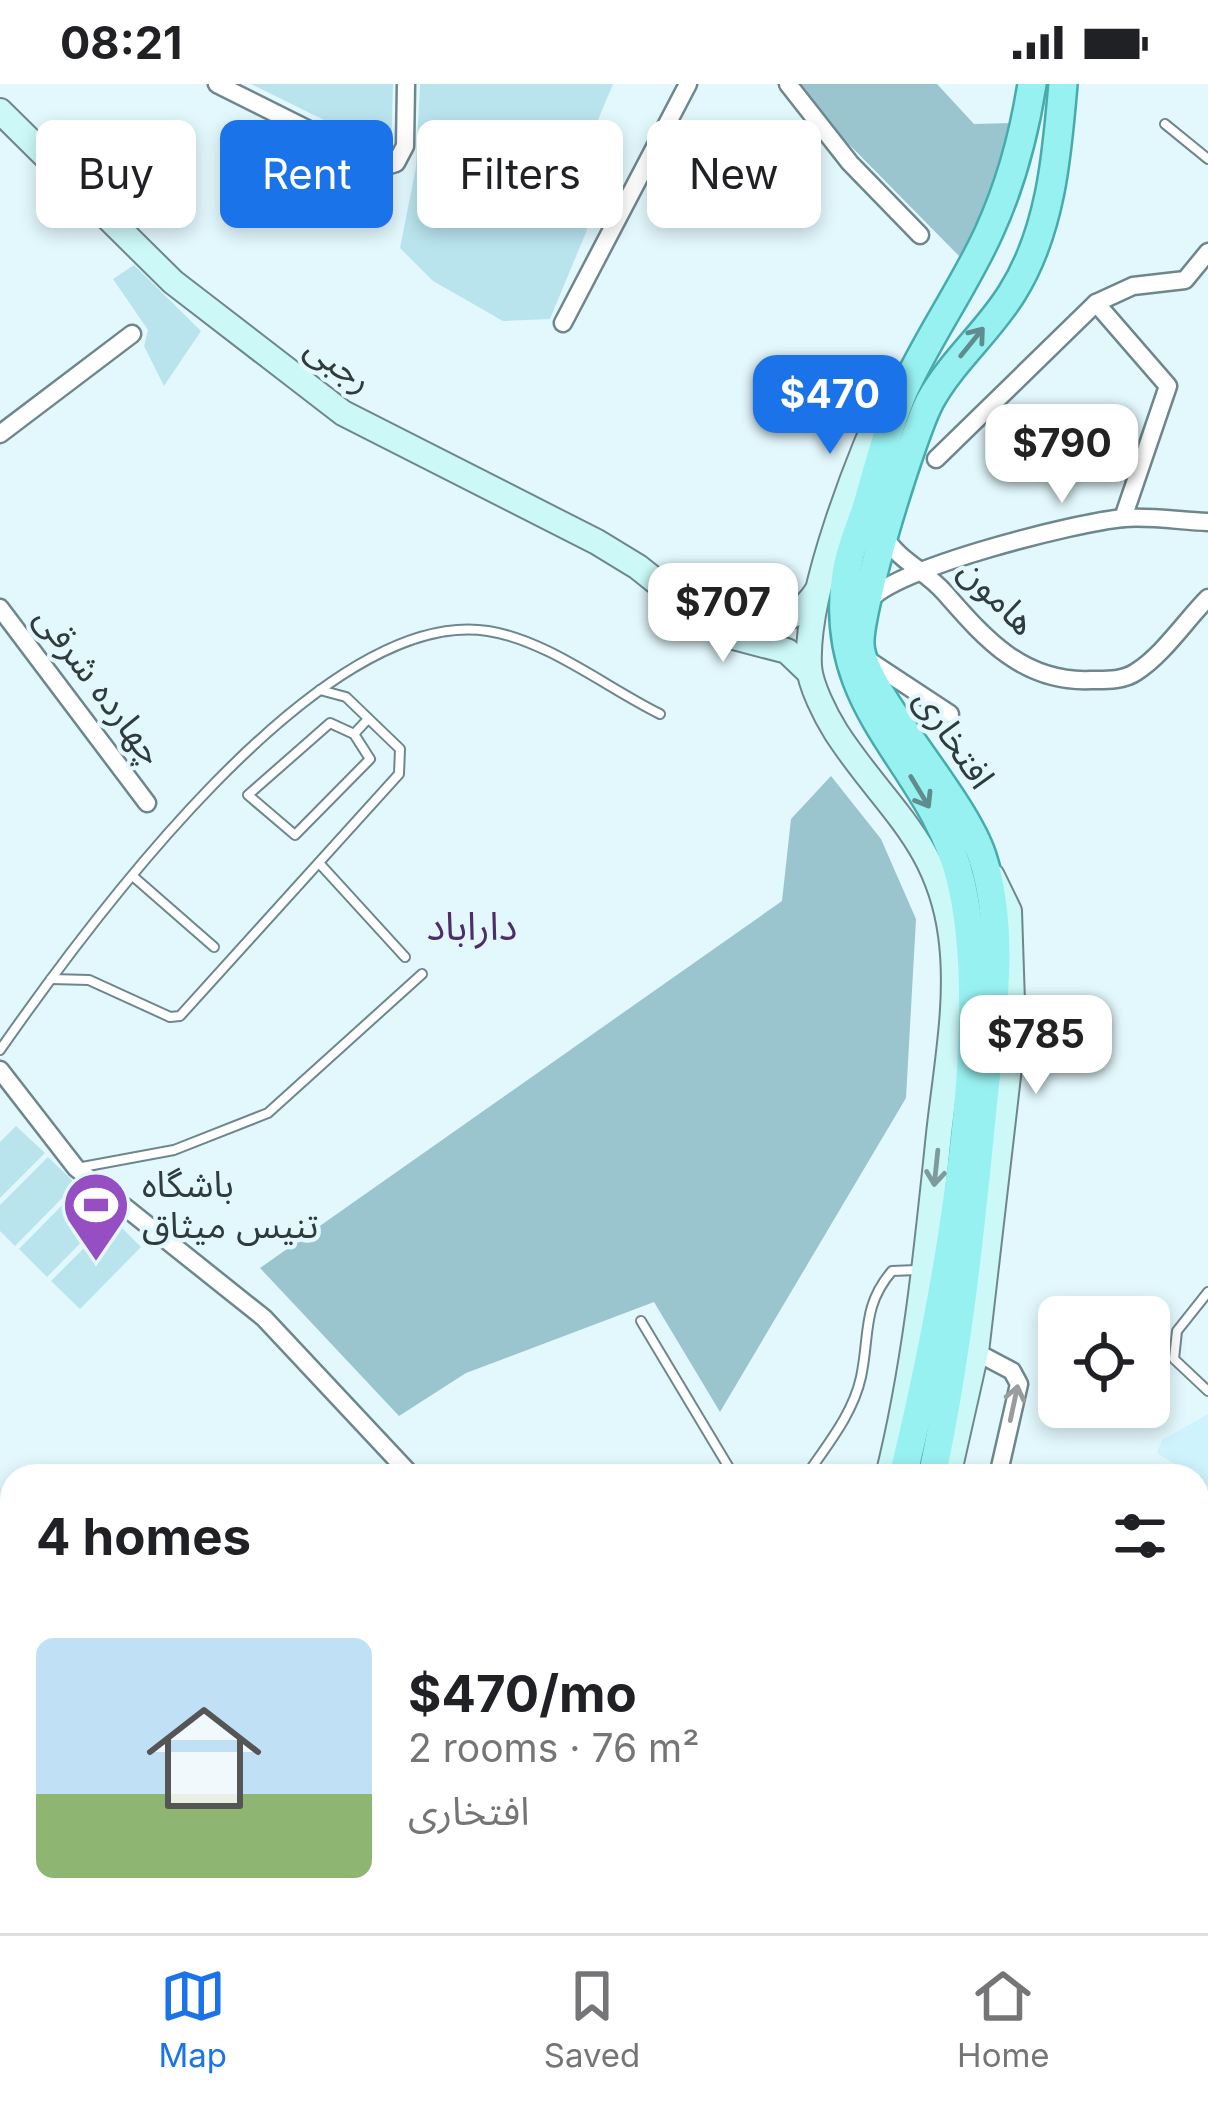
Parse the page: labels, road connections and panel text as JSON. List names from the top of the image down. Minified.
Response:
{"streets":{"main road":["رجبی","افتخاری"],"street":["هامون","چهارده شرقی"]},"districts":["داراباد"],"places":{"sports":["باشگاه تنيس ميثاق"]},"page":{"status":"08:21","chip":["Buy","Rent","Filters","New"],"price":["$470","$790","$707","$785"],"heading":"4 homes","list":[{"name":"$470/mo","note":"2 rooms · 76 m² · افتخاری"}],"tabs":["Map","Saved","Home"]}}
